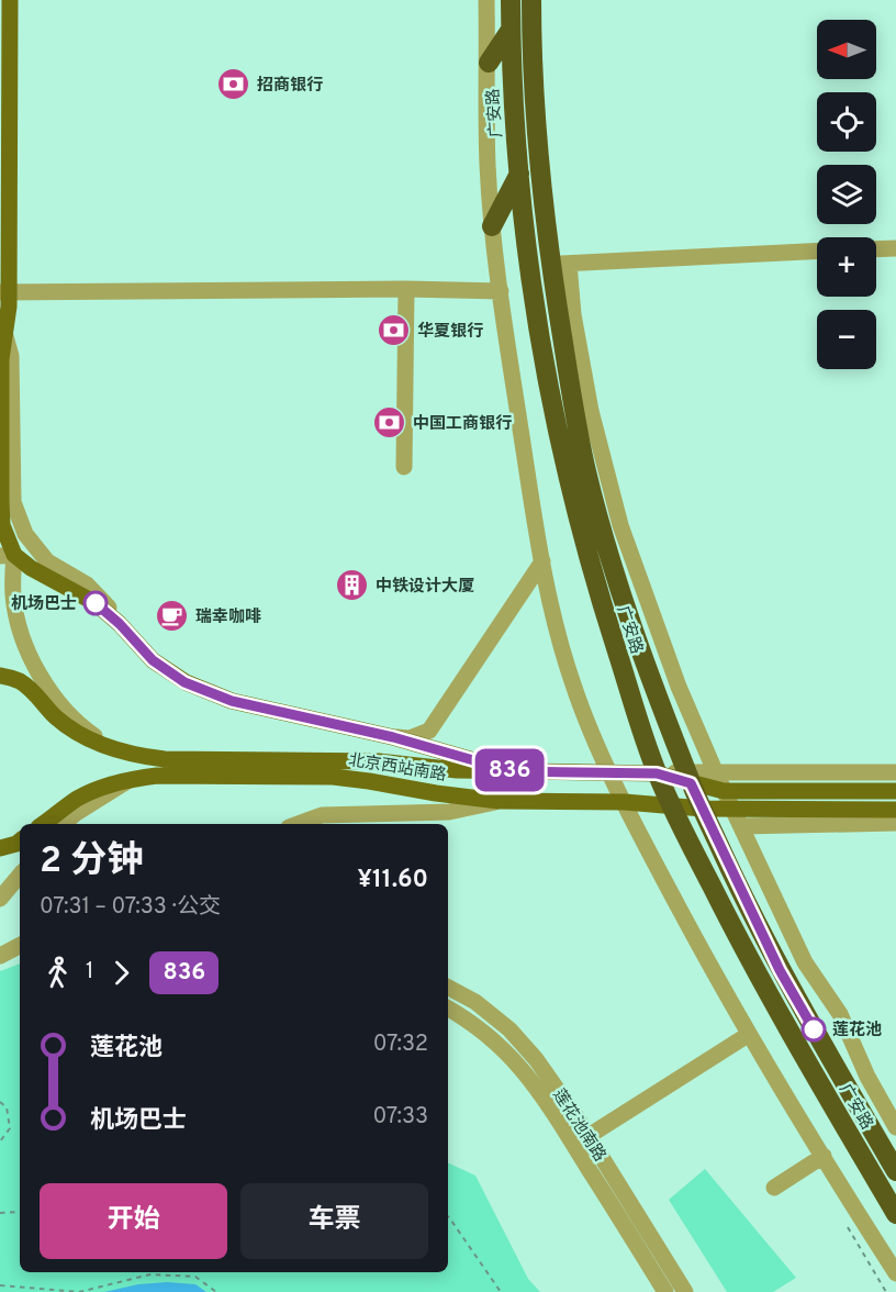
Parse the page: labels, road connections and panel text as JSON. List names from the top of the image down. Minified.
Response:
{"streets":{"highway":["广安路"],"main road":["北京西站南路"],"street":["莲花池南路"]},"crossings":[["广安路","北京西站南路"]],"places":{"bank":["招商银行","华夏银行","中国工商银行"],"building":["中铁设计大厦"],"other":["机场巴士","莲花池"],"cafe":["瑞幸咖啡"]},"lines":["bus line 836"],"north":"left","page":{"on_map":"836","map_buttons":["+","−"],"heading":["2 分钟","07:31 – 07:33 · 公交","¥11.60"],"legs":["1","836"],"list":[{"name":"莲花池","value":"07:32"},{"name":"机场巴士","value":"07:33"}],"buttons":["开始","车票"]}}
